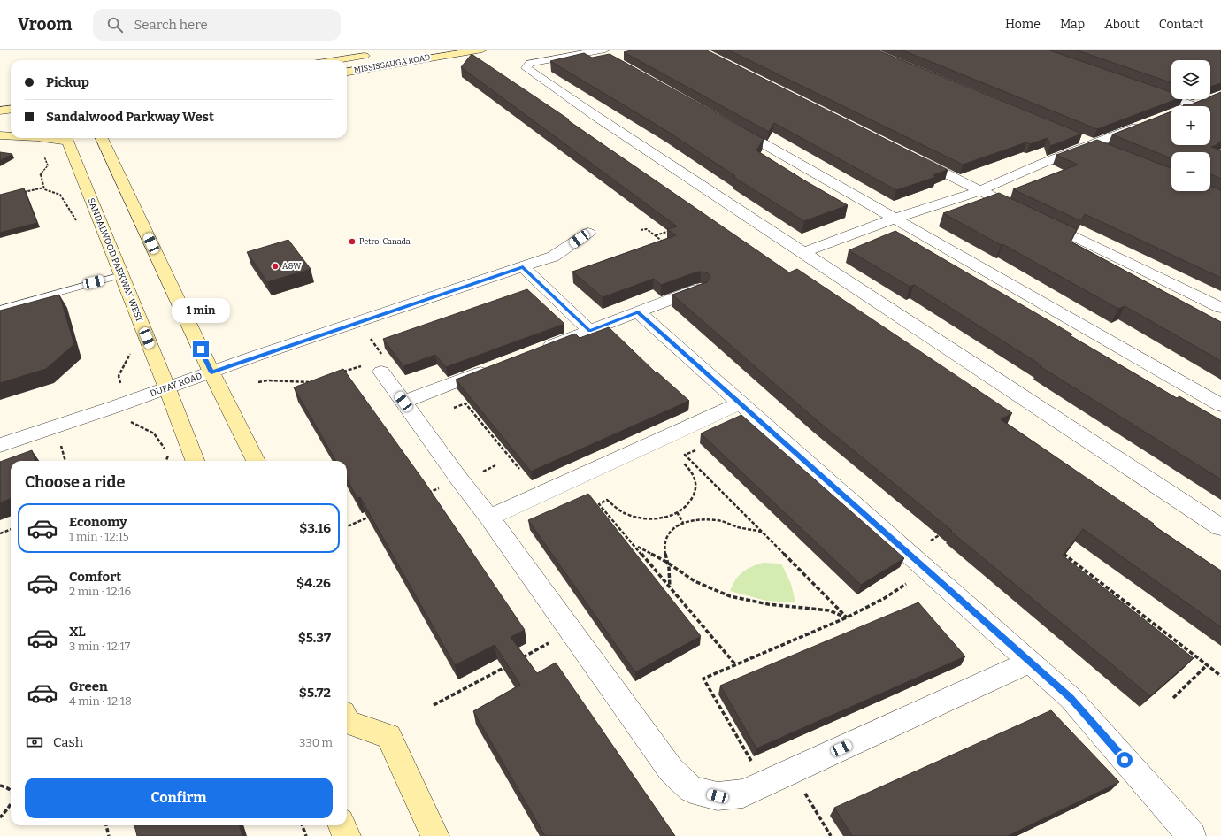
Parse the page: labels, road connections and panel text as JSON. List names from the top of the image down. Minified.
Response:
{"streets":{"main road":["MISSISSAUGA ROAD","SANDALWOOD PARKWAY WEST"],"street":["DUFAY ROAD"]},"crossings":[["SANDALWOOD PARKWAY WEST","DUFAY ROAD"]],"places":["Petro-Canada","A&W"],"page":{"header":"Vroom","search":"Search here","nav":["Home","Map","About","Contact"],"map_buttons":["+","−"],"banner":["Pickup","Sandalwood Parkway West"],"bubble":"1 min","heading":"Choose a ride","list":[{"name":"Economy","note":"1 min · 12:15","value":"$3.16"},{"name":"Comfort","note":"2 min · 12:16","value":"$4.26"},{"name":"XL","note":"3 min · 12:17","value":"$5.37"},{"name":"Green","note":"4 min · 12:18","value":"$5.72"}],"pay":["Cash","330 m"],"buttons":"Confirm"}}
